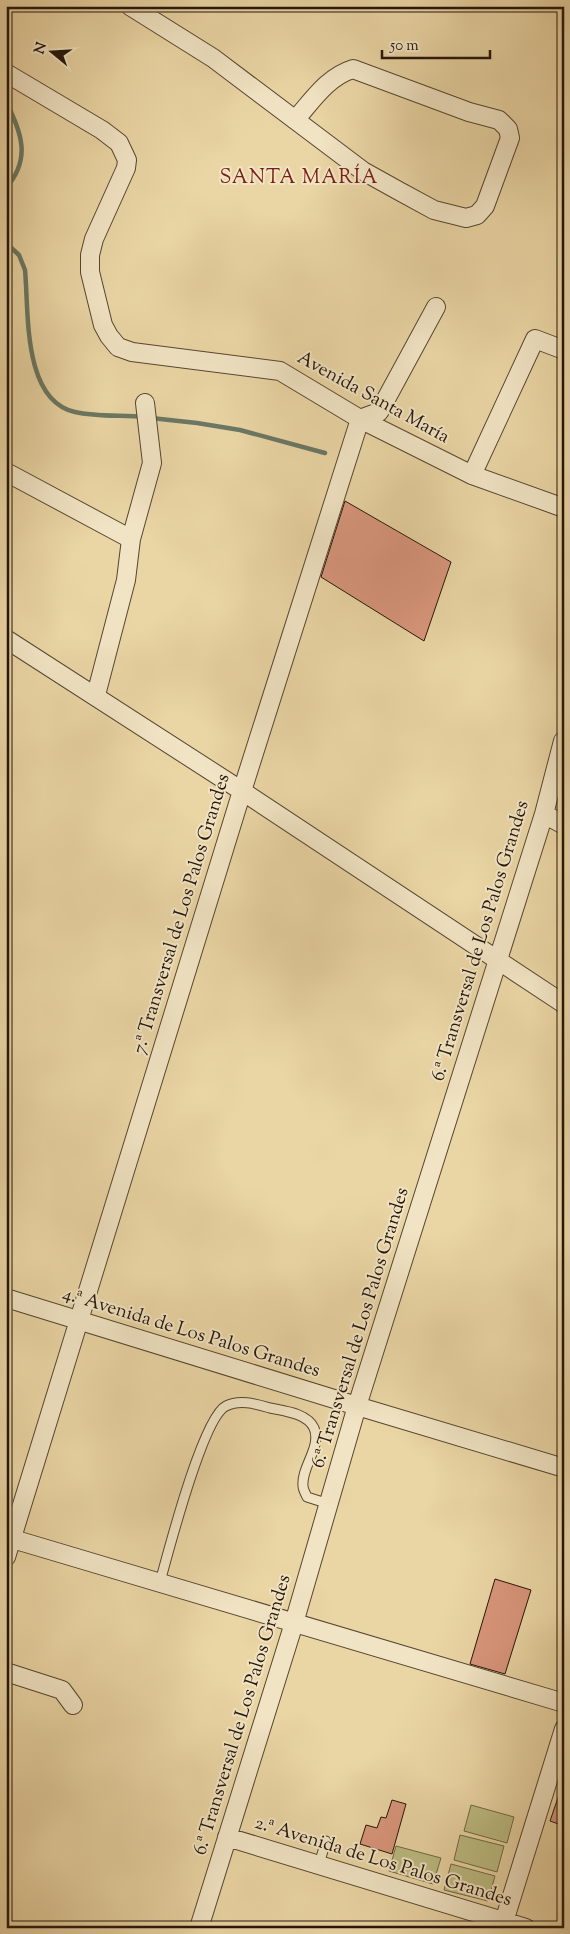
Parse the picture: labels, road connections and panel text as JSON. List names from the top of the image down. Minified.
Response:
{"streets":{"street":["Avenida Santa María","7.ª Transversal de Los Palos Grandes","6.ª Transversal de Los Palos Grandes","4.ª Avenida de Los Palos Grandes","2.ª Avenida de Los Palos Grandes"]},"crossings":[["Avenida Santa María","7.ª Transversal de Los Palos Grandes"],["7.ª Transversal de Los Palos Grandes","4.ª Avenida de Los Palos Grandes"],["6.ª Transversal de Los Palos Grandes","4.ª Avenida de Los Palos Grandes"],["6.ª Transversal de Los Palos Grandes","2.ª Avenida de Los Palos Grandes"]],"districts":["SANTA MARÍA"],"scale_bar":"50 m","north":"left"}
